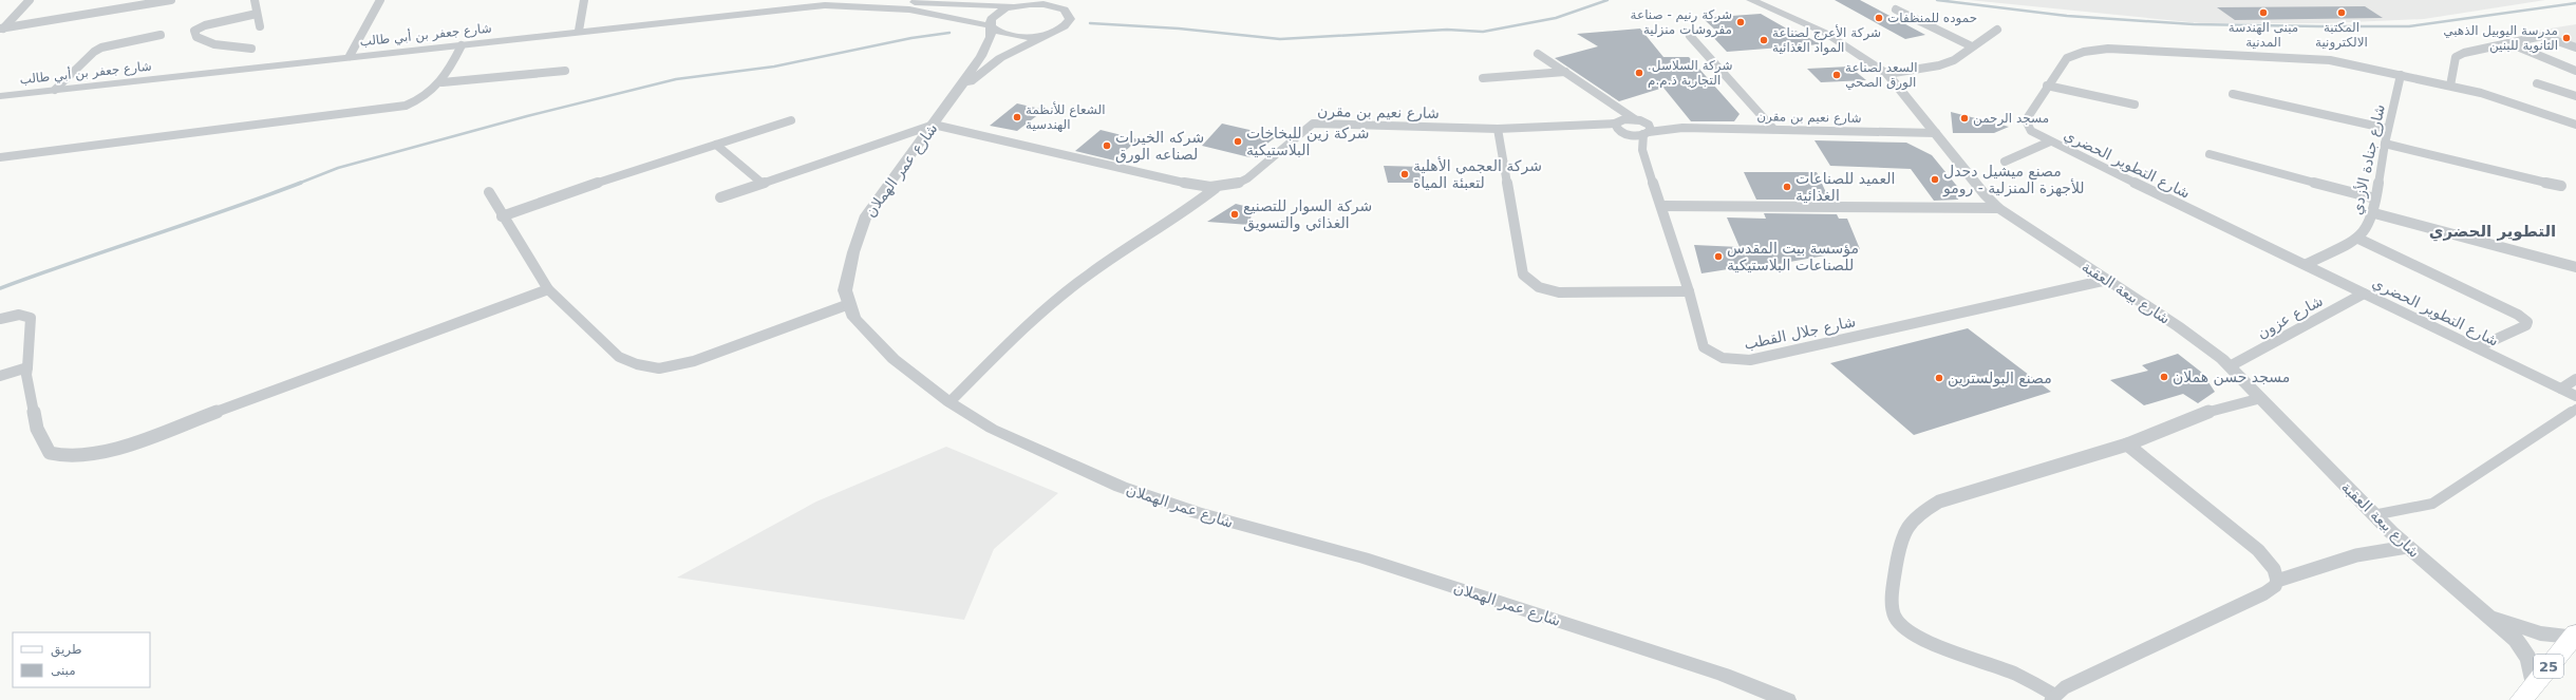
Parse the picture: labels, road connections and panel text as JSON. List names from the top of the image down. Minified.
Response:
{"streets":{"main road":["25"],"street":["شارع جعفر بن أبي طالب","شارع نعيم بن مقرن","شارع جنادة الأزدي","شارع التطوير الحضري","شارع عمر الهملان","شارع بيعة العقبة","شارع عزون","شارع جلال القطب"]},"crossings":[["شارع جعفر بن أبي طالب","شارع عمر الهملان"],["شارع نعيم بن مقرن","شارع عمر الهملان"],["شارع نعيم بن مقرن","شارع بيعة العقبة"],["شارع نعيم بن مقرن","شارع جلال القطب"],["شارع جنادة الأزدي","شارع التطوير الحضري"],["شارع التطوير الحضري","شارع عزون"],["شارع بيعة العقبة","شارع عزون"],["شارع بيعة العقبة","شارع جلال القطب"],["شارع بيعة العقبة","25"]],"districts":["التطوير الحضري"],"places":["مبنى الهندسة المدنية","المكتبة الالكترونية","حموده للمنظفات","شركة رنيم - صناعة مفروشات منزلية","مدرسة اليوبيل الذهبي الثانوية للبنين","شركة الأعرج لصناعة المواد الغذائية",".شركة السلاسل التجارية ذ.م.م","السعد لصناعة الورق الصحي","الشعاع للأنظمة الهندسية","مسجد الرحمن","شركة زين للبخاخات البلاستيكية","شركه الخيرات لصناعه الورق","شركة العجمي الأهلية لتعبئة المياة","مصنع ميشيل دحدل للأجهزة المنزلية - رومو","العميد للصناعات الغذائية","شركة السوار للتصنيع الغذائي والتسويق","مؤسسة بيت المقدس للصناعات البلاستيكية","مسجد حسن هملان","مصنع البولسترين"],"legend":["طريق","مبنى"]}
